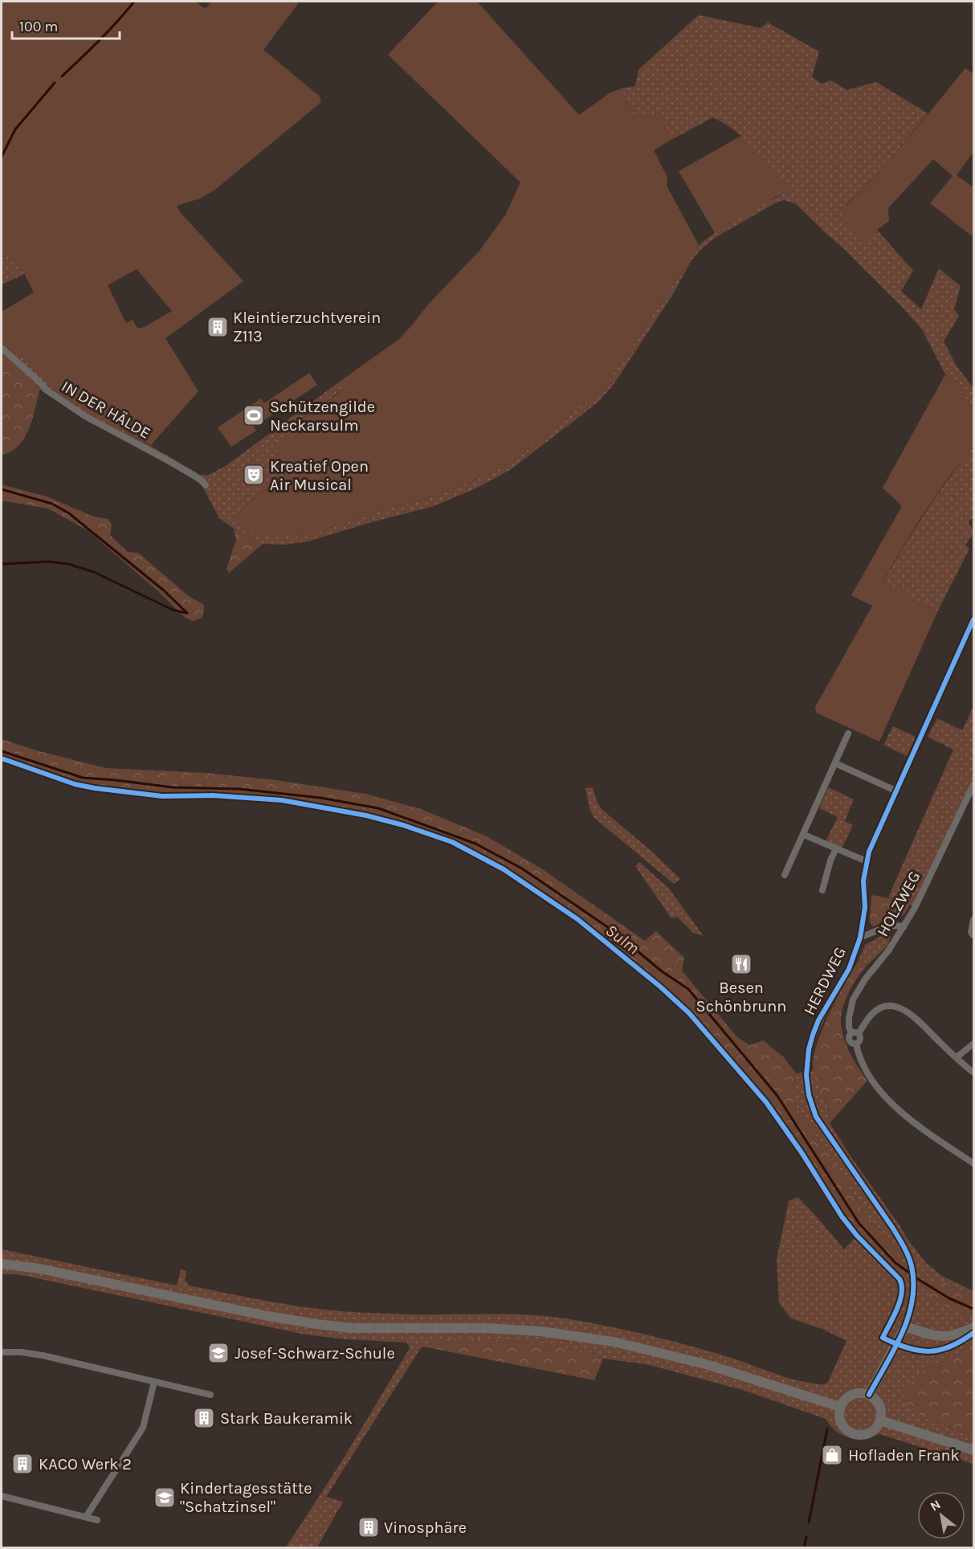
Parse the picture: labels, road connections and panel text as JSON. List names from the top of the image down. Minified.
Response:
{"streets":{"main road":["HERDWEG"],"street":["IN DER HÄLDE","HOLZWEG"]},"crossings":[["HOLZWEG","HERDWEG"]],"water":["Sulm"],"places":{"building":["Kleintierzuchtverein Z113","Stark Baukeramik","KACO Werk 2","Vinosphäre"],"sports":["Schützengilde Neckarsulm"],"theatre":["Kreatief Open Air Musical"],"restaurant":["Besen Schönbrunn"],"school or university":["Josef-Schwarz-Schule","Kindertagesstätte \"Schatzinsel\""],"shop":["Hofladen Frank"]},"scale_bar":"100 m","north":"top left"}
